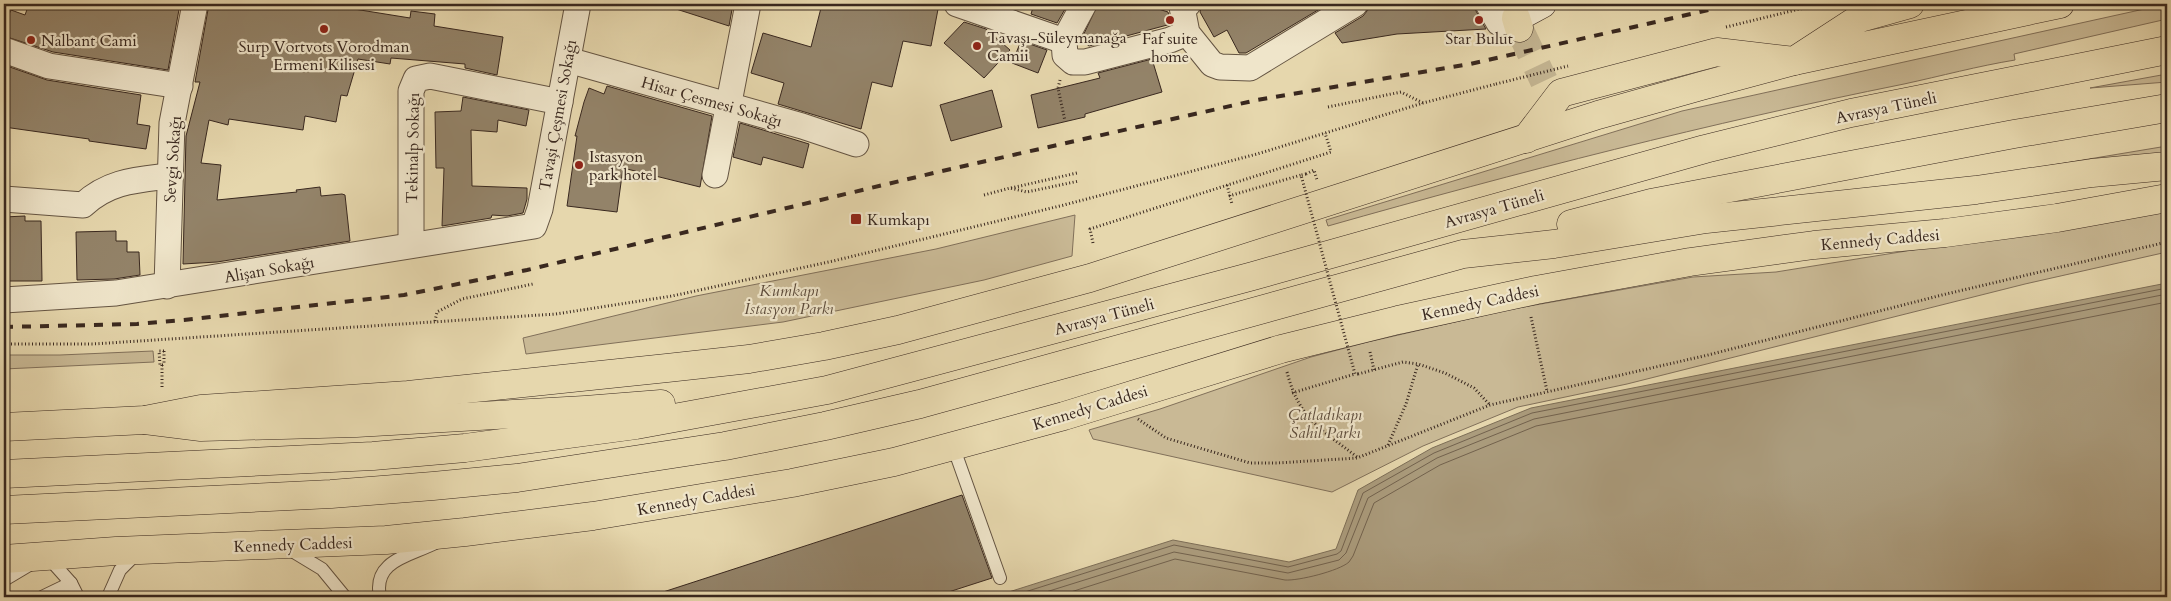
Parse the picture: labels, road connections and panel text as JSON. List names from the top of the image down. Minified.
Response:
{"streets":{"main road":["Avrasya Tüneli","Kennedy Caddesi"],"street":["Hisar Çesmesi Sokağı","Tavaşi Çeşmesi Sokağı","Tekinalp Sokağı","Sevgi Sokağı","Alişan Sokağı"]},"crossings":[["Hisar Çesmesi Sokağı","Tavaşi Çeşmesi Sokağı"],["Tavaşi Çeşmesi Sokağı","Tekinalp Sokağı"],["Tavaşi Çeşmesi Sokağı","Alişan Sokağı"],["Tekinalp Sokağı","Alişan Sokağı"],["Sevgi Sokağı","Alişan Sokağı"]],"parks":["Kumkapı İstasyon Parkı","Çatladıkapı Sahil Parkı"],"places":{"other":["Faf suite home","Star Bulut","Surp Vortvots Vorodman Ermeni Kilisesi","Nalbant Cami","Tavaşı-Süleymanağa Camii","Istasyon park hotel"],"transit":["Kumkapı"]}}
